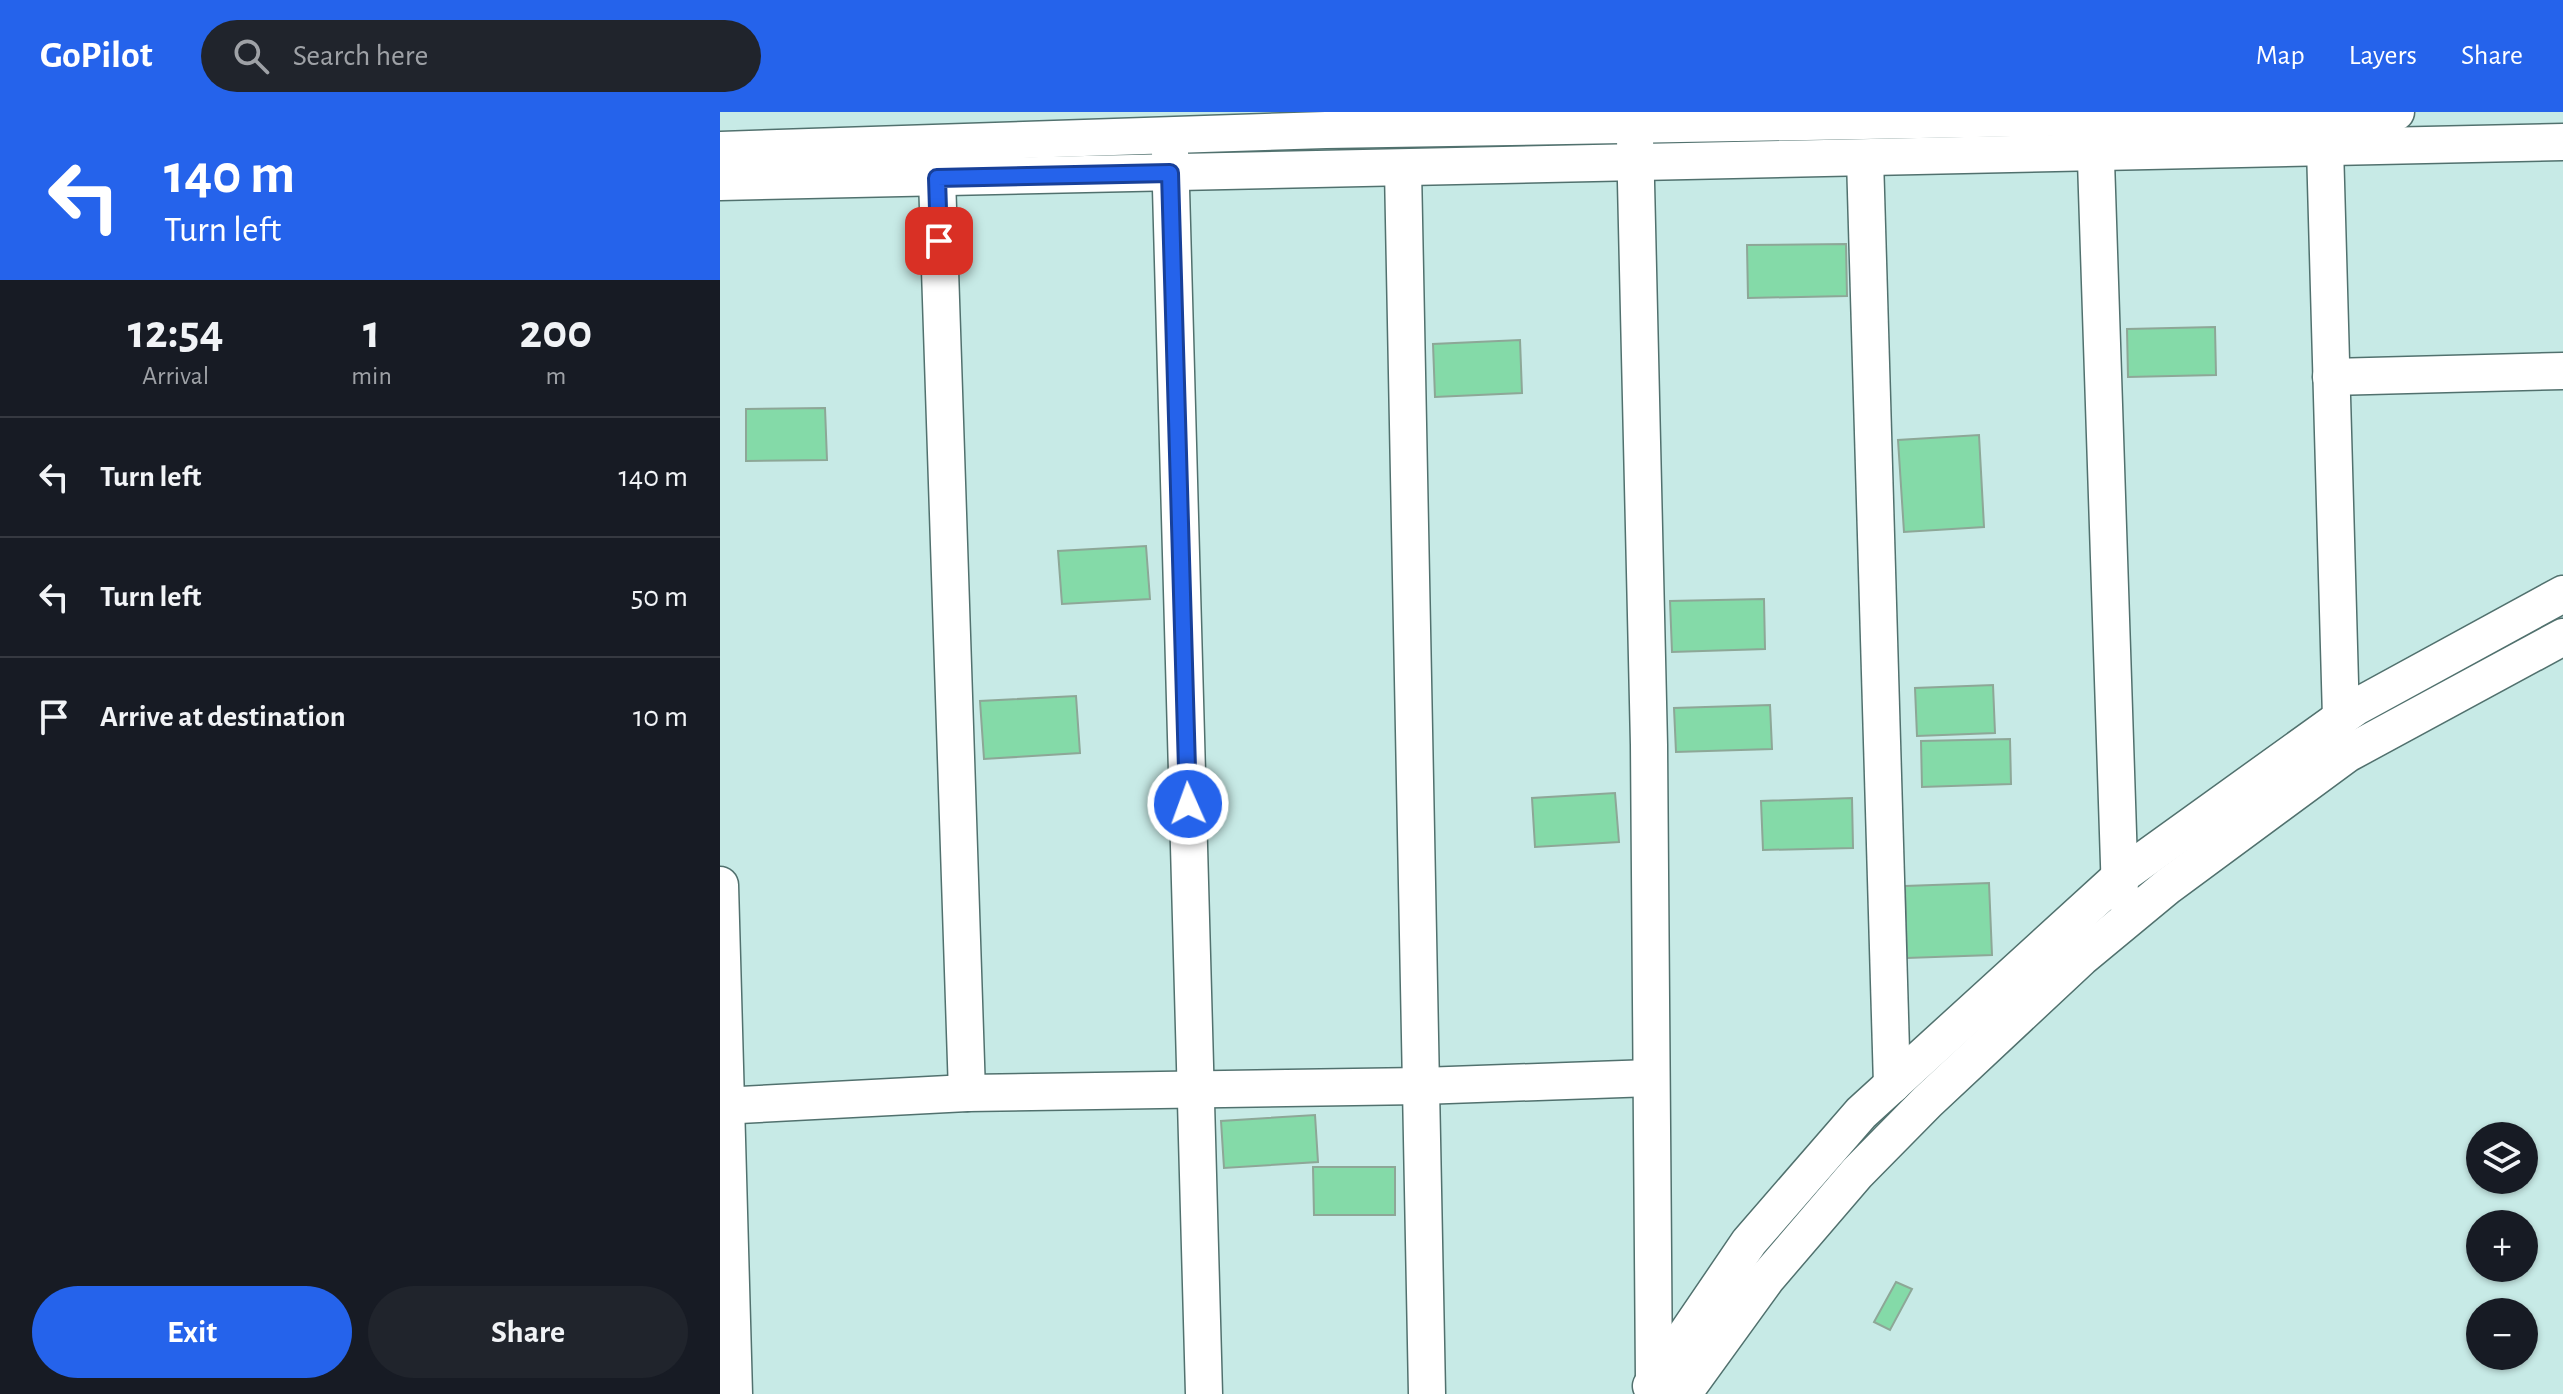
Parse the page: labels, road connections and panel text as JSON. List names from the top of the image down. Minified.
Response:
{"page":{"header":"GoPilot","search":"Search here","nav":["Map","Layers","Share"],"turn":["140 m","Turn left"],"eta":["12:54","Arrival","1","min","200","m"],"list":[{"name":"Turn left","value":"140 m"},{"name":"Turn left","value":"50 m"},{"name":"Arrive at destination","value":"10 m"}],"map_buttons":["+","−"],"buttons":["Exit","Share"]}}
